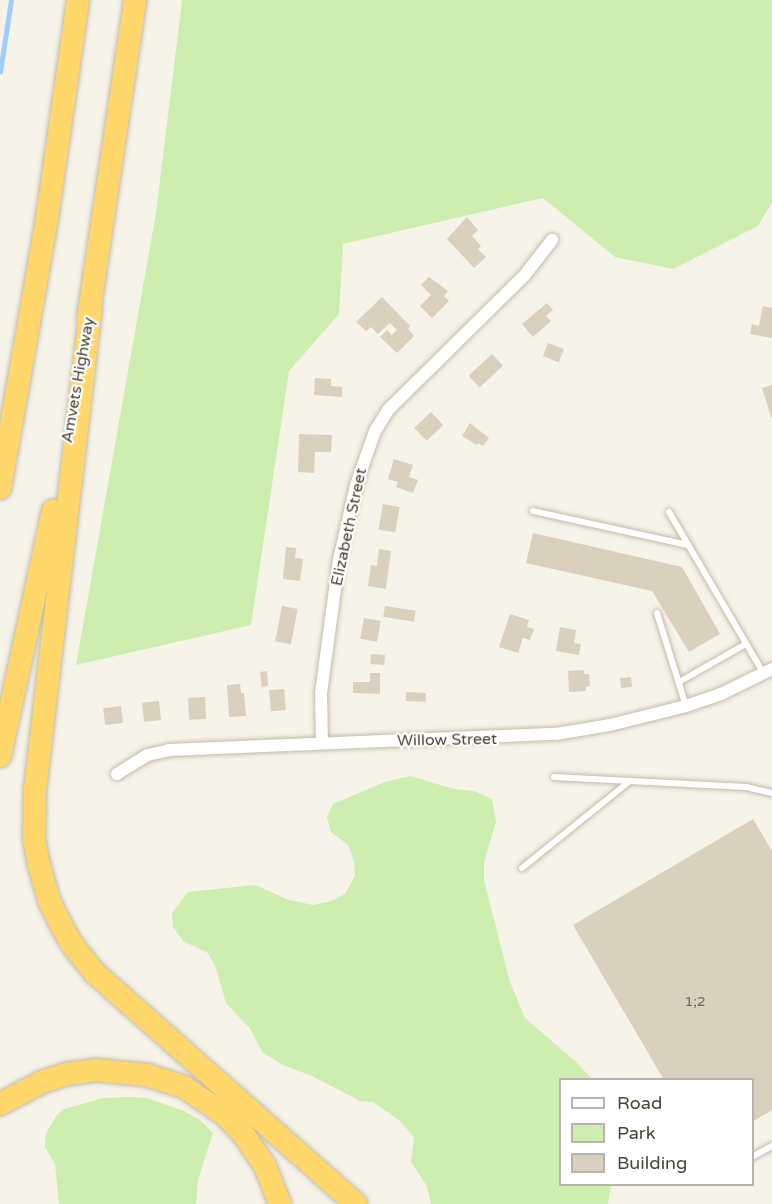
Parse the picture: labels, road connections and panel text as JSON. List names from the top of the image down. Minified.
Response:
{"streets":{"highway":["Amvets Highway"],"street":["Elizabeth Street","Willow Street"]},"crossings":[["Elizabeth Street","Willow Street"]],"house_numbers":["1;2"],"legend":["Road","Park","Building"]}
